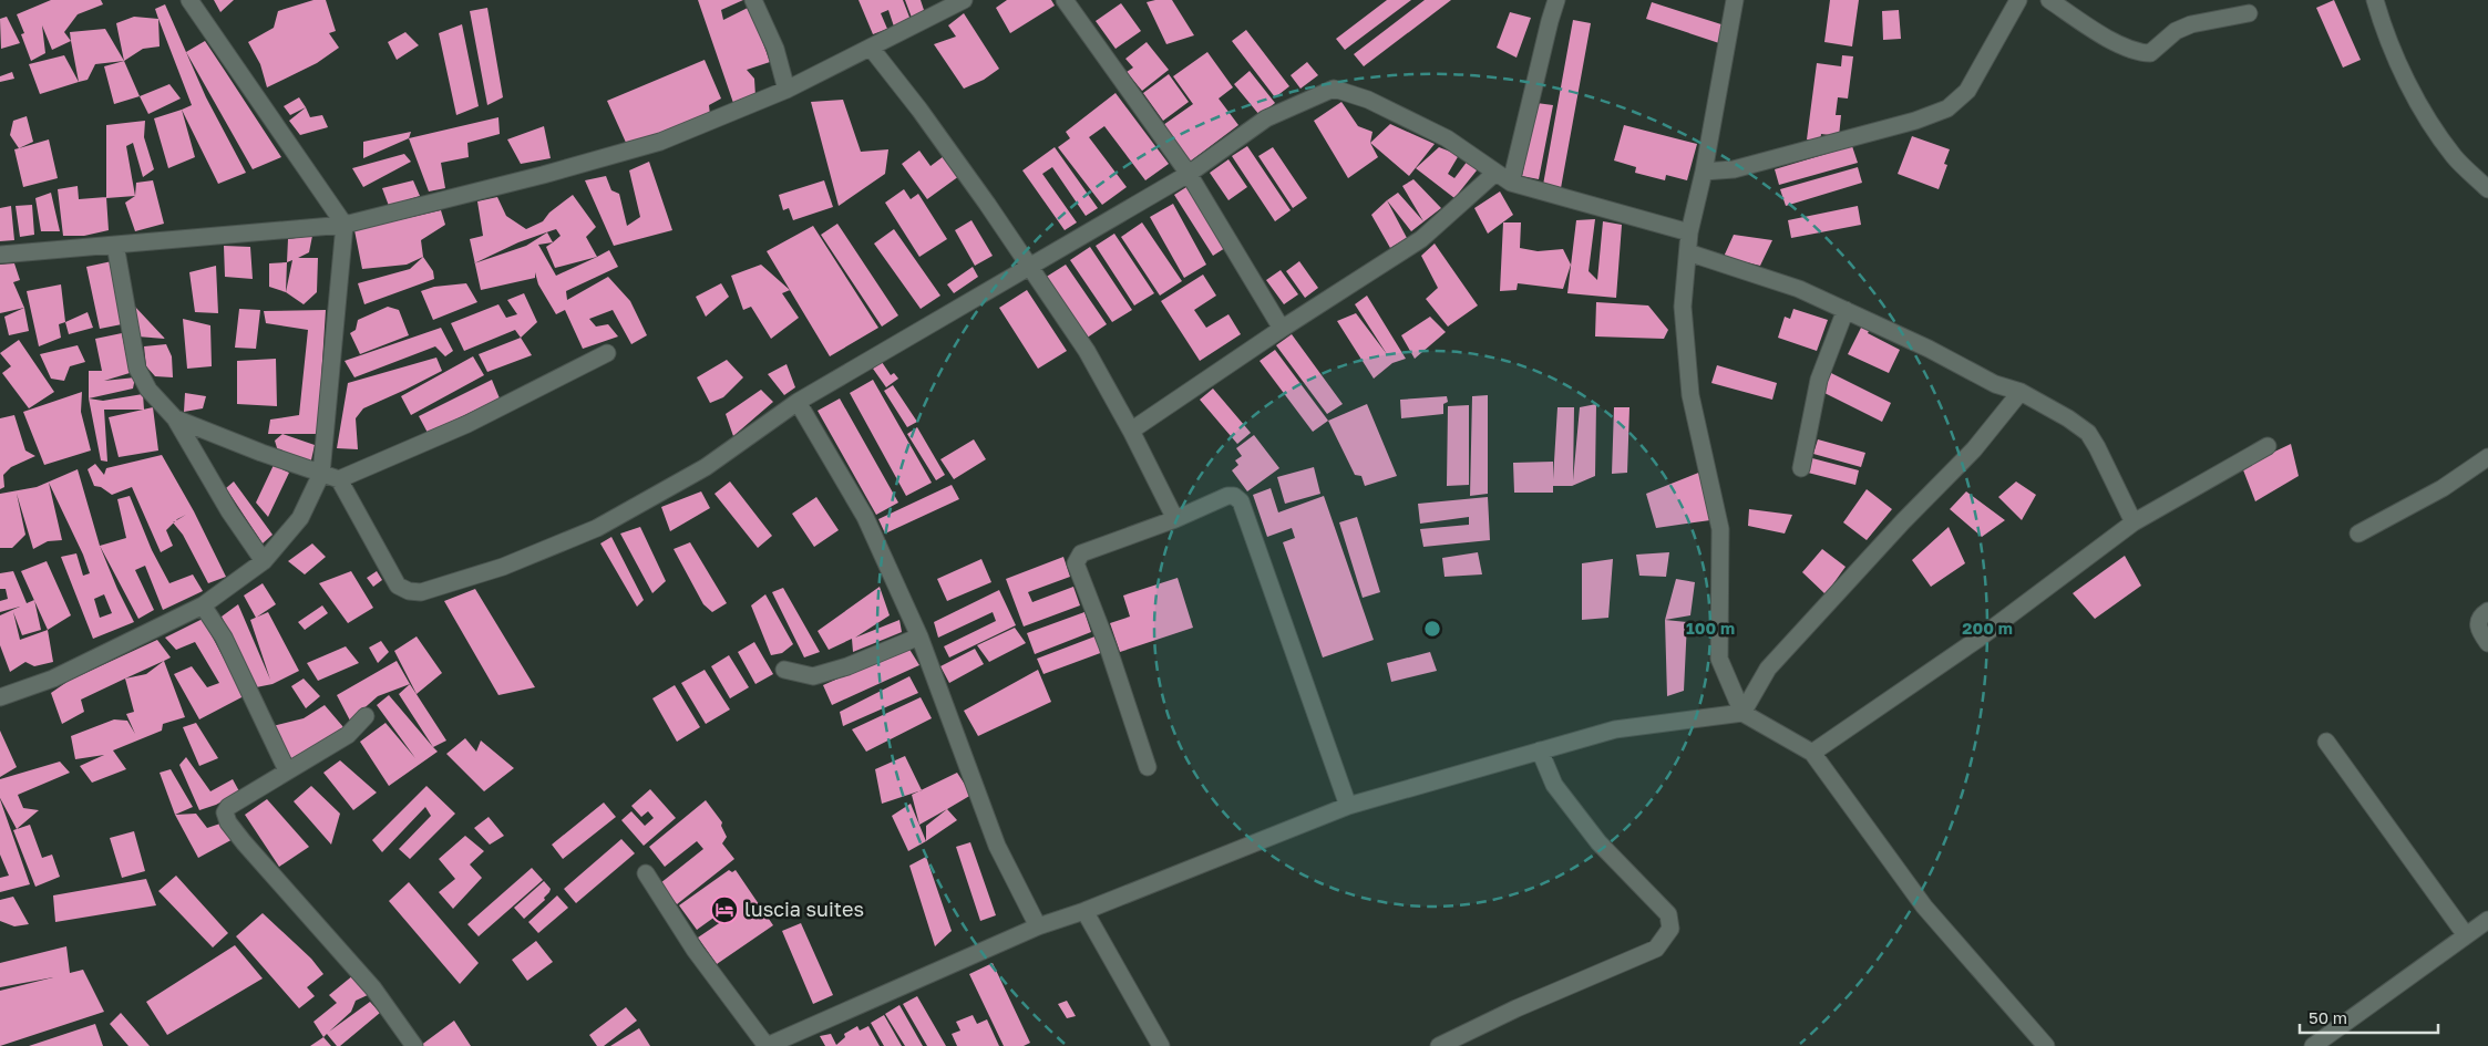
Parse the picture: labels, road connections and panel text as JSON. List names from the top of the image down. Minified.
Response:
{"places":{"hotel":["luscia suites"]},"scale_bar":"50 m","rings":["100 m","200 m"]}
